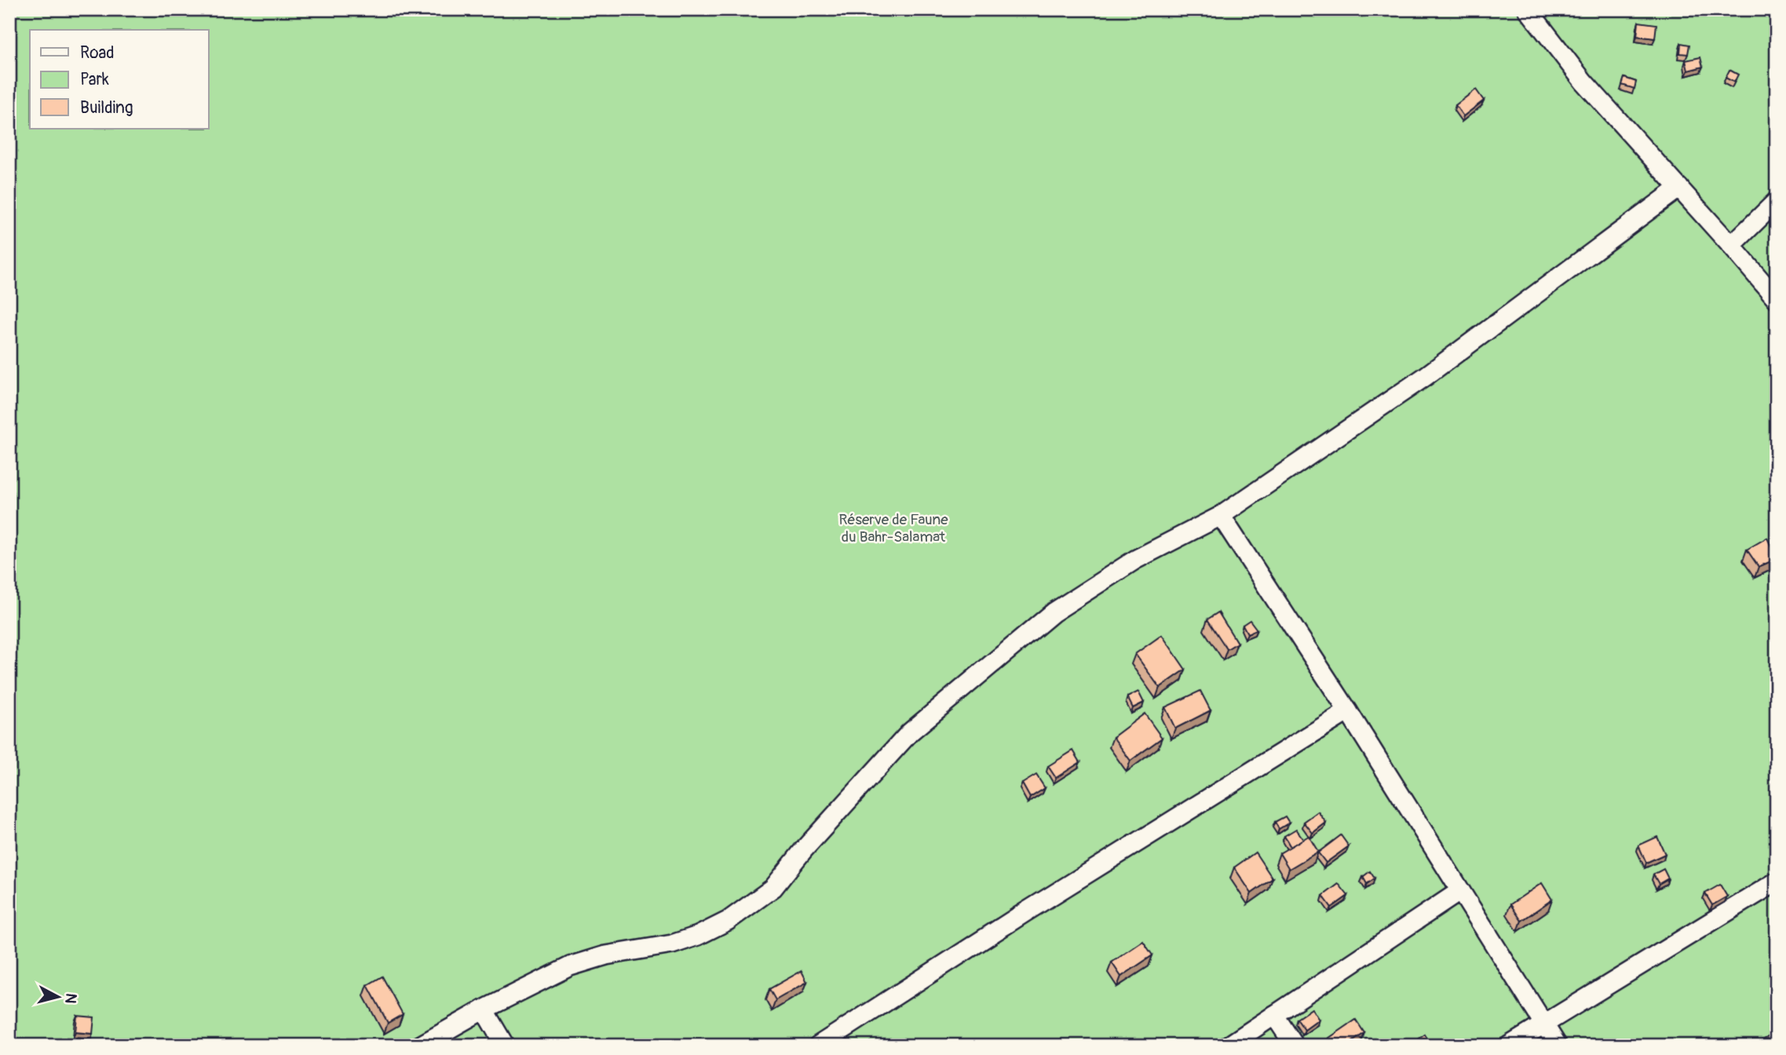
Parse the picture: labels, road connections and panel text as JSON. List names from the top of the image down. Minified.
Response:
{"parks":["Réserve de Faune du Bahr-Salamat"],"legend":["Road","Park","Building"],"north":"right"}
